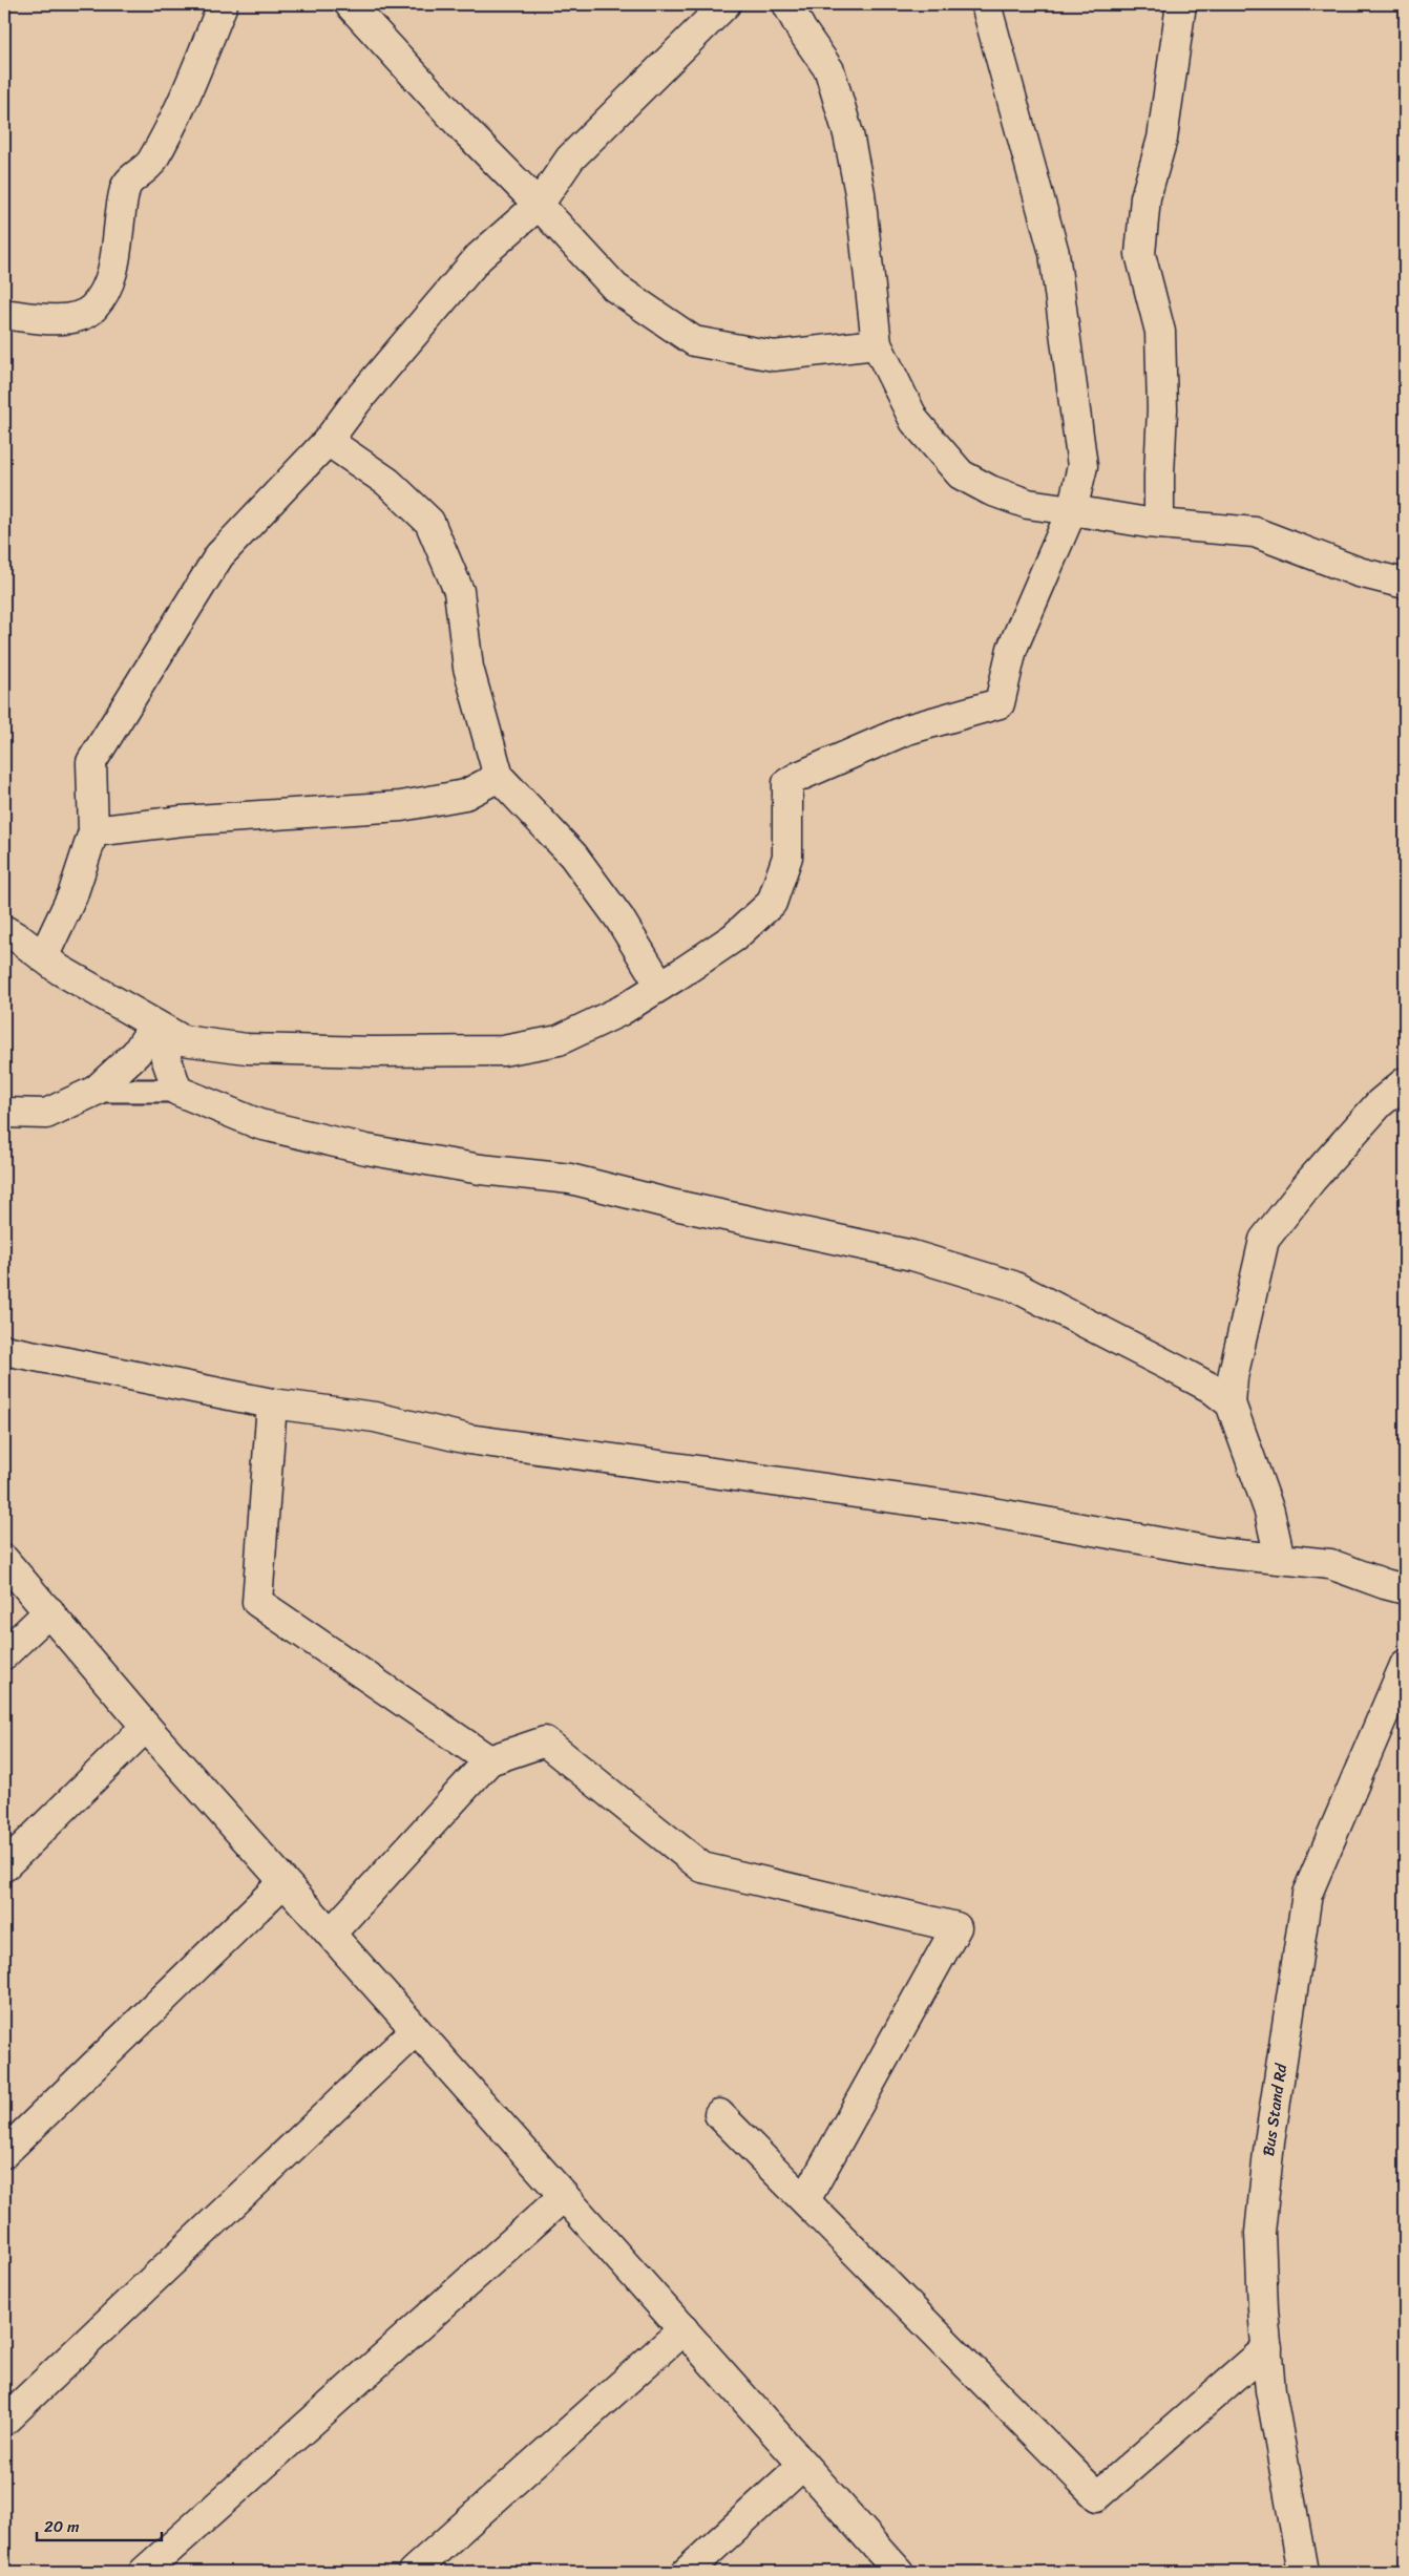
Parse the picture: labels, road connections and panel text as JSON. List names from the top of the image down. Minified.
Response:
{"streets":{"street":["Bus Stand Rd"]},"scale_bar":"20 m"}
